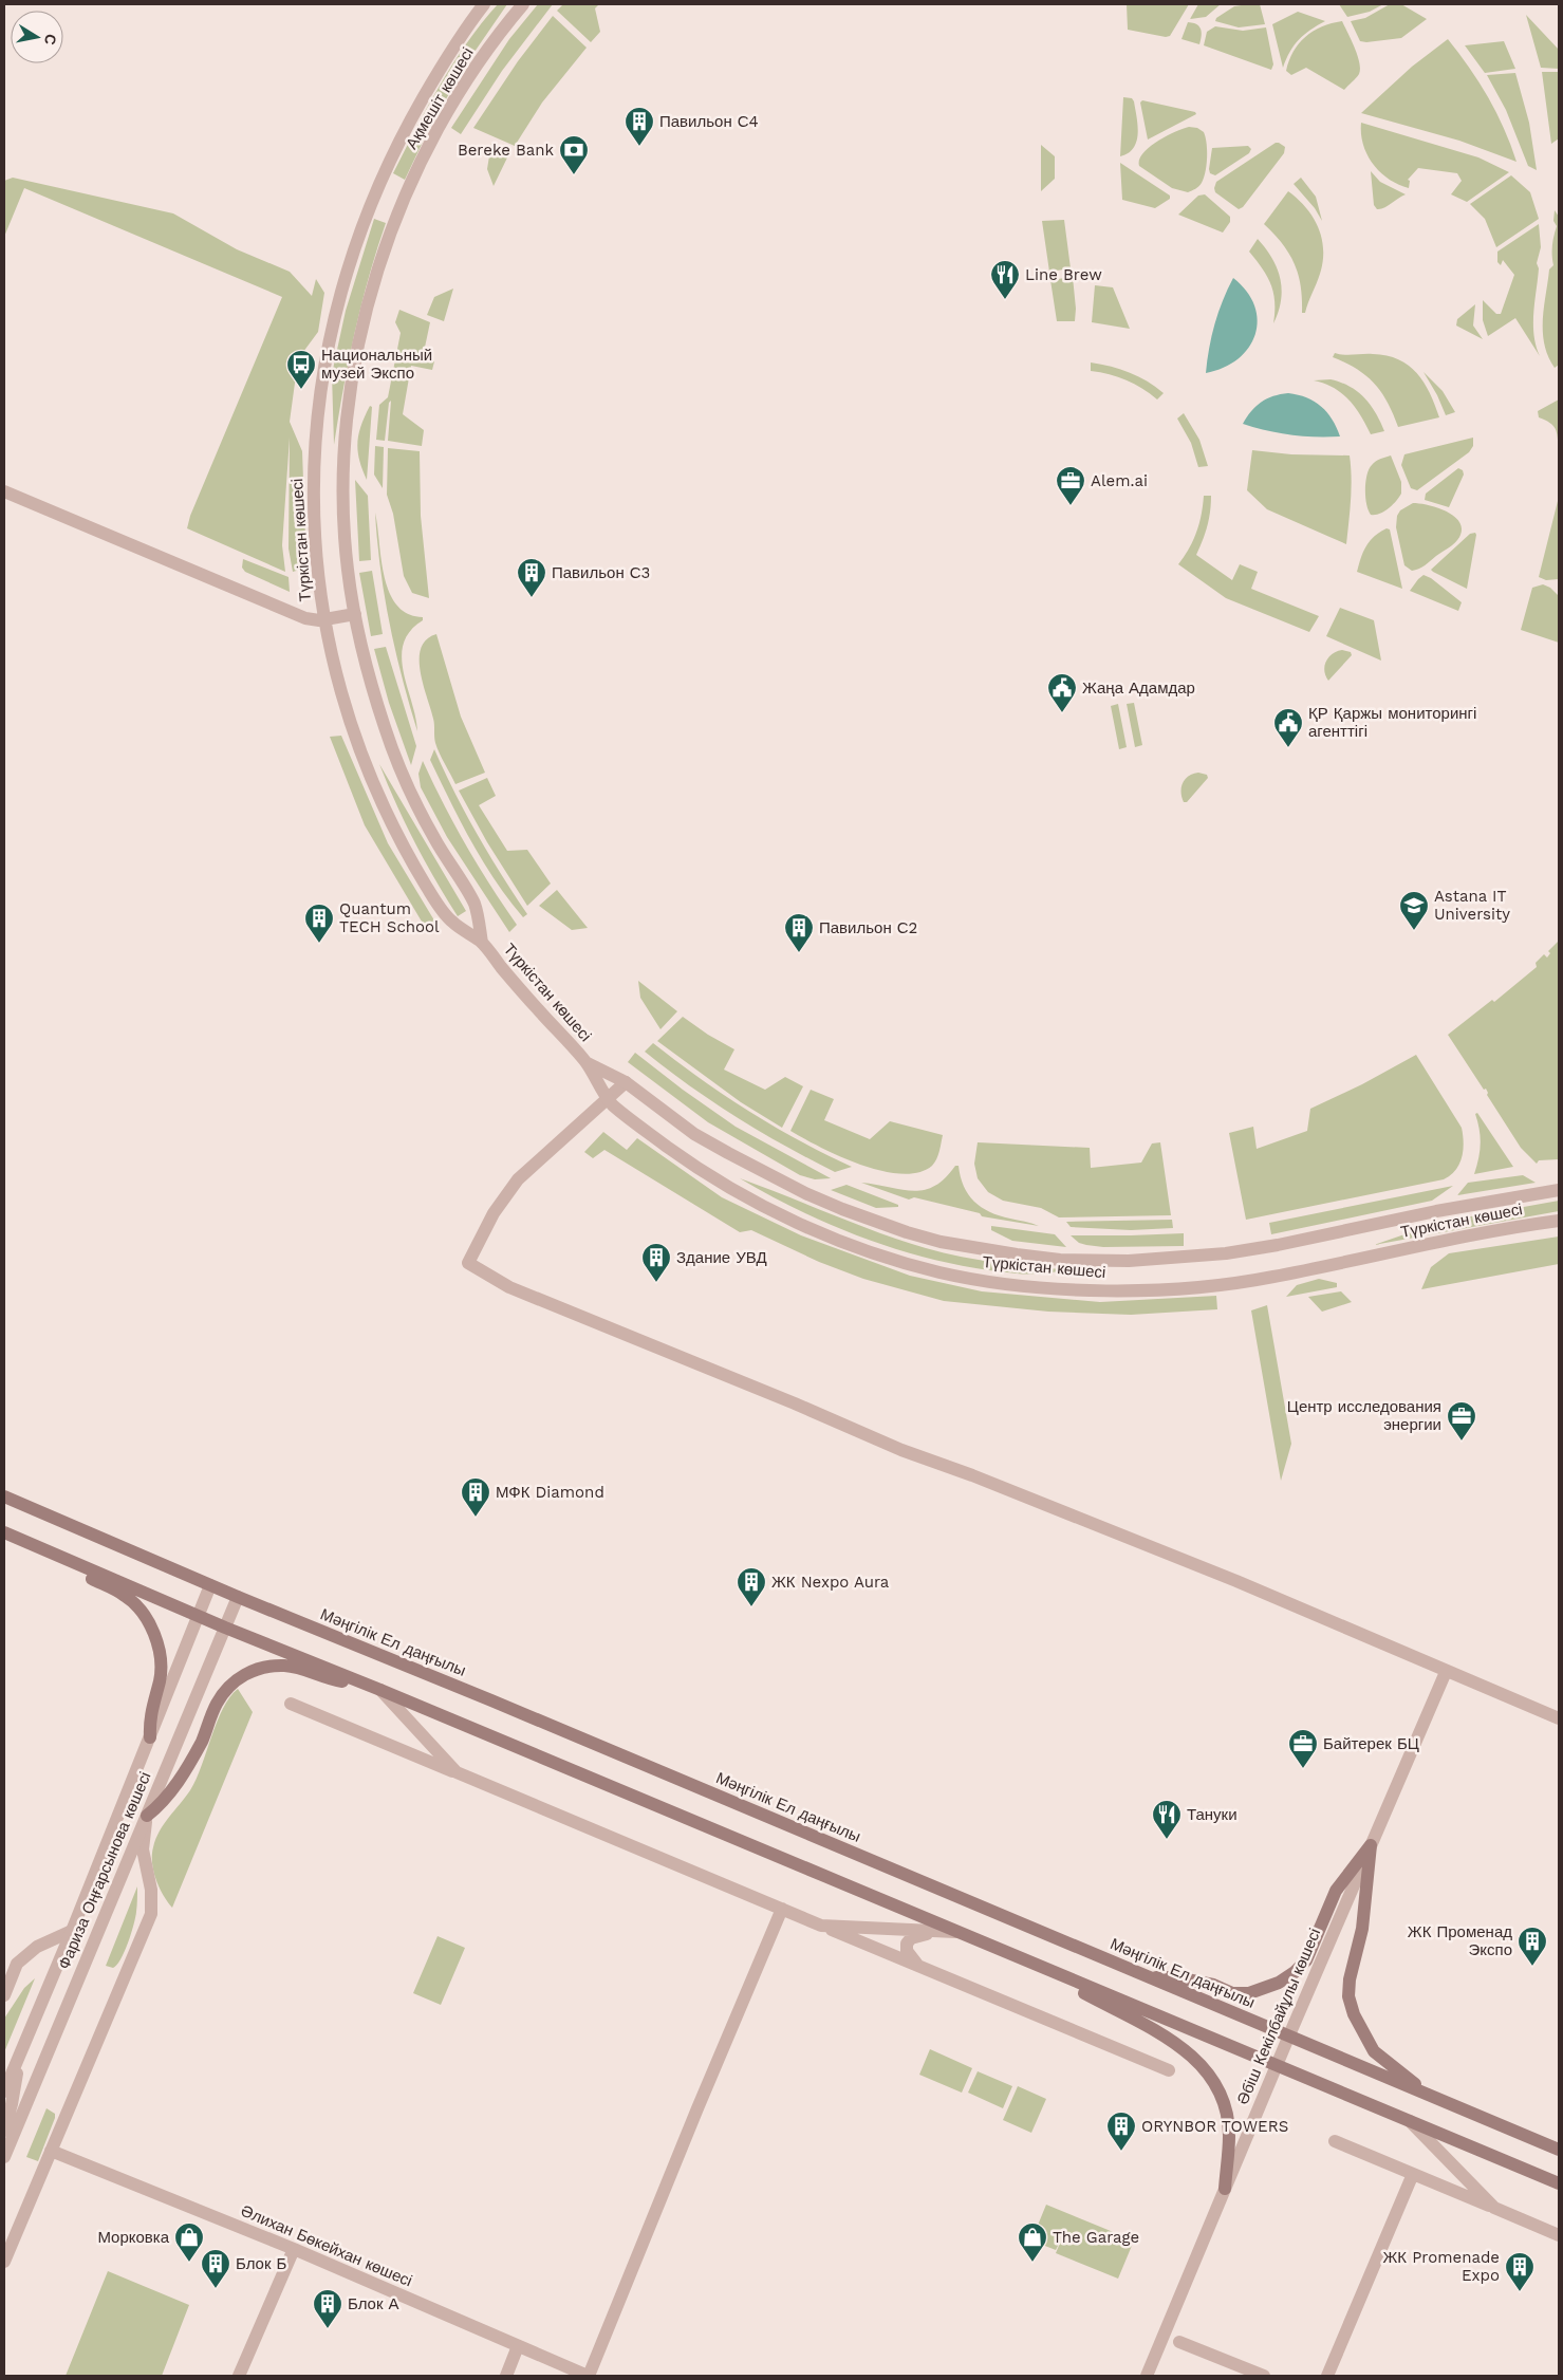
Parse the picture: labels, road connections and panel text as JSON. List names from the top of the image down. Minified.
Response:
{"streets":{"main road":["Мәңгілік Ел даңғылы"],"street":["Ақмешіт көшесі","Түркістан көшесі","Фариза Оңғарсынова көшесі","Әбіш Кекілбайұлы көшесі","Әлихан Бөкейхан көшесі"]},"crossings":[["Ақмешіт көшесі","Түркістан көшесі"],["Мәңгілік Ел даңғылы","Фариза Оңғарсынова көшесі"],["Мәңгілік Ел даңғылы","Әбіш Кекілбайұлы көшесі"]],"places":{"building":["Павильон С4","Павильон С3","Quantum TECH School","Павильон С2","Здание УВД","МФК Diamond","ЖК Nexpo Aura","ЖК Променад Экспо","ORYNBOR TOWERS","Блок Б","ЖК Promenade Expo","Блок А"],"bank":["Bereke Bank"],"restaurant":["Line Brew","Тануки"],"bus stop":["Национальный музей Экспо"],"office":["Alem.ai","Центр исследования энергии","Байтерек БЦ"],"public building":["Жаңа Адамдар","ҚР Қаржы мониторингі агенттігі"],"school or university":["Astana IT University"],"shop":["Морковка","The Garage"]},"north":"right"}
